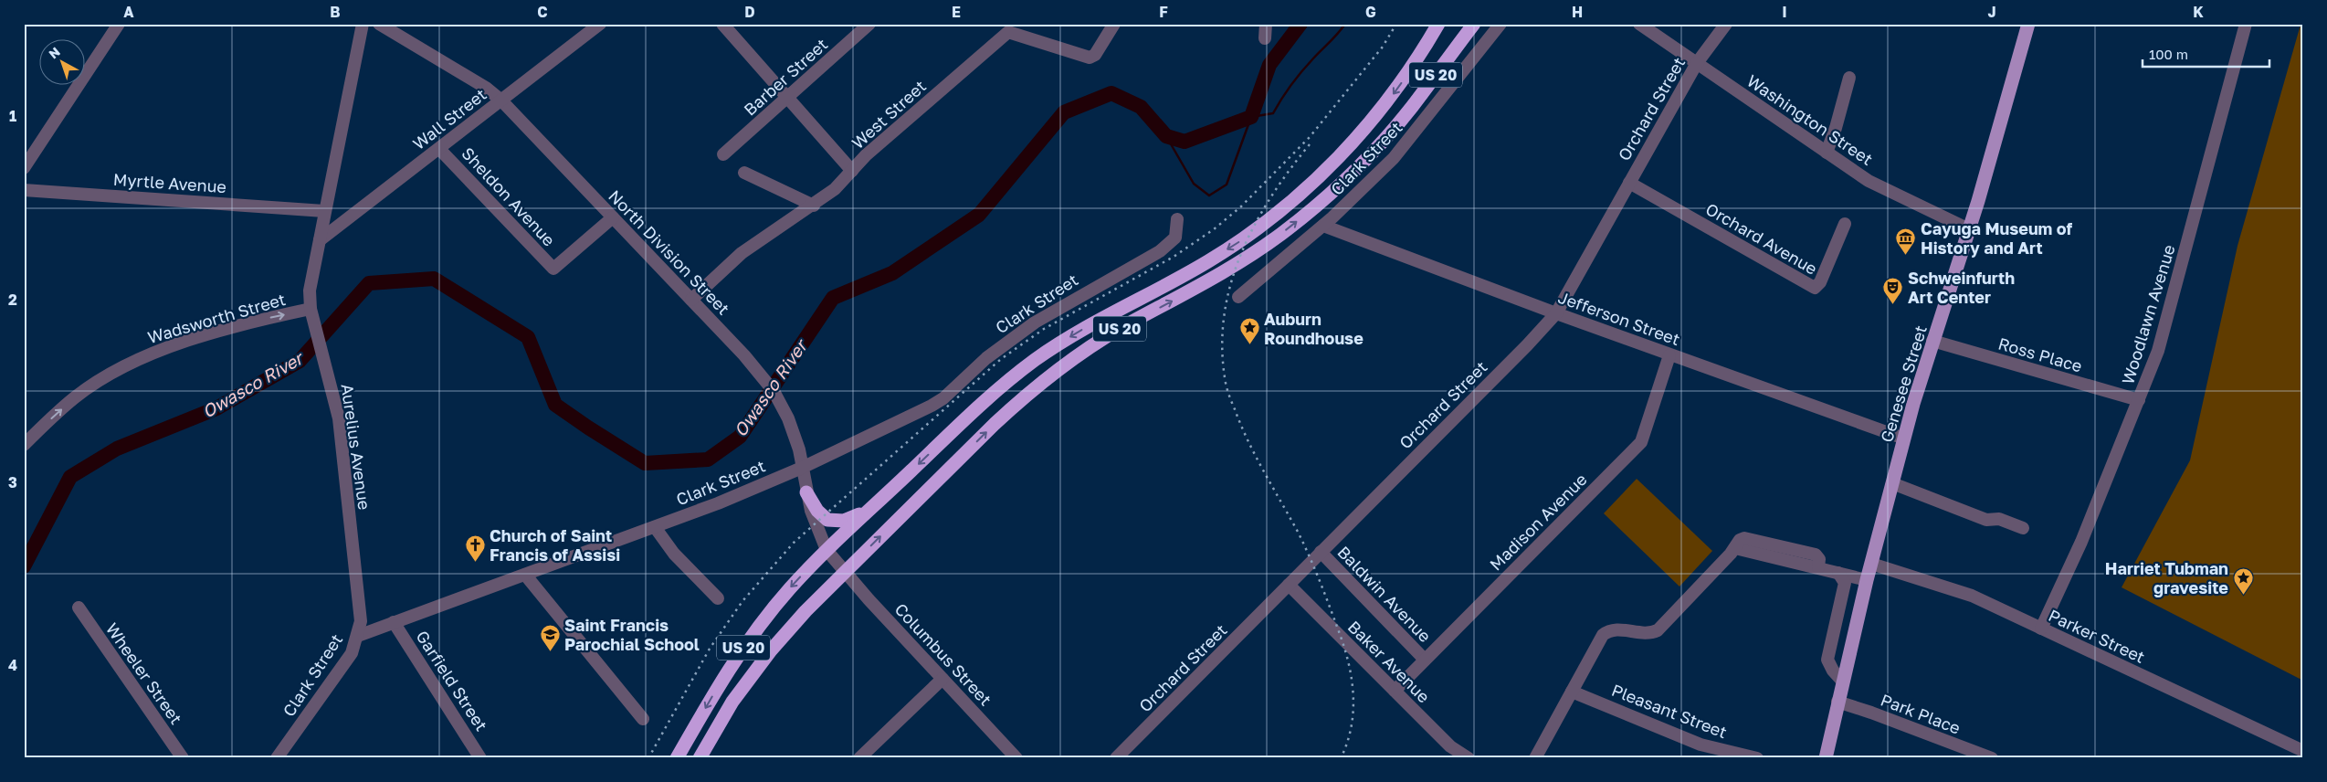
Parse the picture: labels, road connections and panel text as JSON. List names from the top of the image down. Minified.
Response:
{"streets":{"highway":["US 20"],"main road":["Genesee Street"],"street":["Barber Street","Orchard Street","West Street","Wall Street","Washington Street","Clark Street","Myrtle Avenue","Sheldon Avenue","Orchard Avenue","North Division Street","Woodlawn Avenue","Wadsworth Street","Jefferson Street","Ross Place","Aurelius Avenue","Madison Avenue","Baldwin Avenue","Parker Street","Columbus Street","Baker Avenue","Wheeler Street","Garfield Street","Pleasant Street","Park Place"]},"crossings":[["US 20","North Division Street"],["US 20","Columbus Street"],["Orchard Street","Washington Street"],["Orchard Street","Orchard Avenue"],["Orchard Street","Jefferson Street"],["Orchard Street","Baldwin Avenue"],["Orchard Street","Baker Avenue"],["West Street","North Division Street"],["Wall Street","Sheldon Avenue"],["Wall Street","North Division Street"],["Wall Street","Aurelius Avenue"],["Washington Street","Genesee Street"],["Clark Street","North Division Street"],["Clark Street","Jefferson Street"],["Clark Street","Aurelius Avenue"],["Clark Street","Garfield Street"],["Myrtle Avenue","Aurelius Avenue"],["Sheldon Avenue","North Division Street"],["North Division Street","Columbus Street"],["Woodlawn Avenue","Ross Place"],["Woodlawn Avenue","Parker Street"],["Wadsworth Street","Aurelius Avenue"],["Jefferson Street","Genesee Street"],["Jefferson Street","Madison Avenue"],["Ross Place","Genesee Street"],["Genesee Street","Parker Street"],["Genesee Street","Park Place"],["Madison Avenue","Baldwin Avenue"],["Madison Avenue","Baker Avenue"]],"one_way":["Wadsworth Street"],"water":["Owasco River"],"places":{"museum":["Cayuga Museum of History and Art"],"theatre":["Schweinfurth Art Center"],"place":["Auburn Roundhouse","Harriet Tubman gravesite"],"church":["Church of Saint Francis of Assisi"],"school or university":["Saint Francis Parochial School"]},"scale_bar":"100 m","north":"top left","grid":{"columns":["A","B","C","D","E","F","G","H","I","J","K"],"rows":["1","2","3","4"]}}
